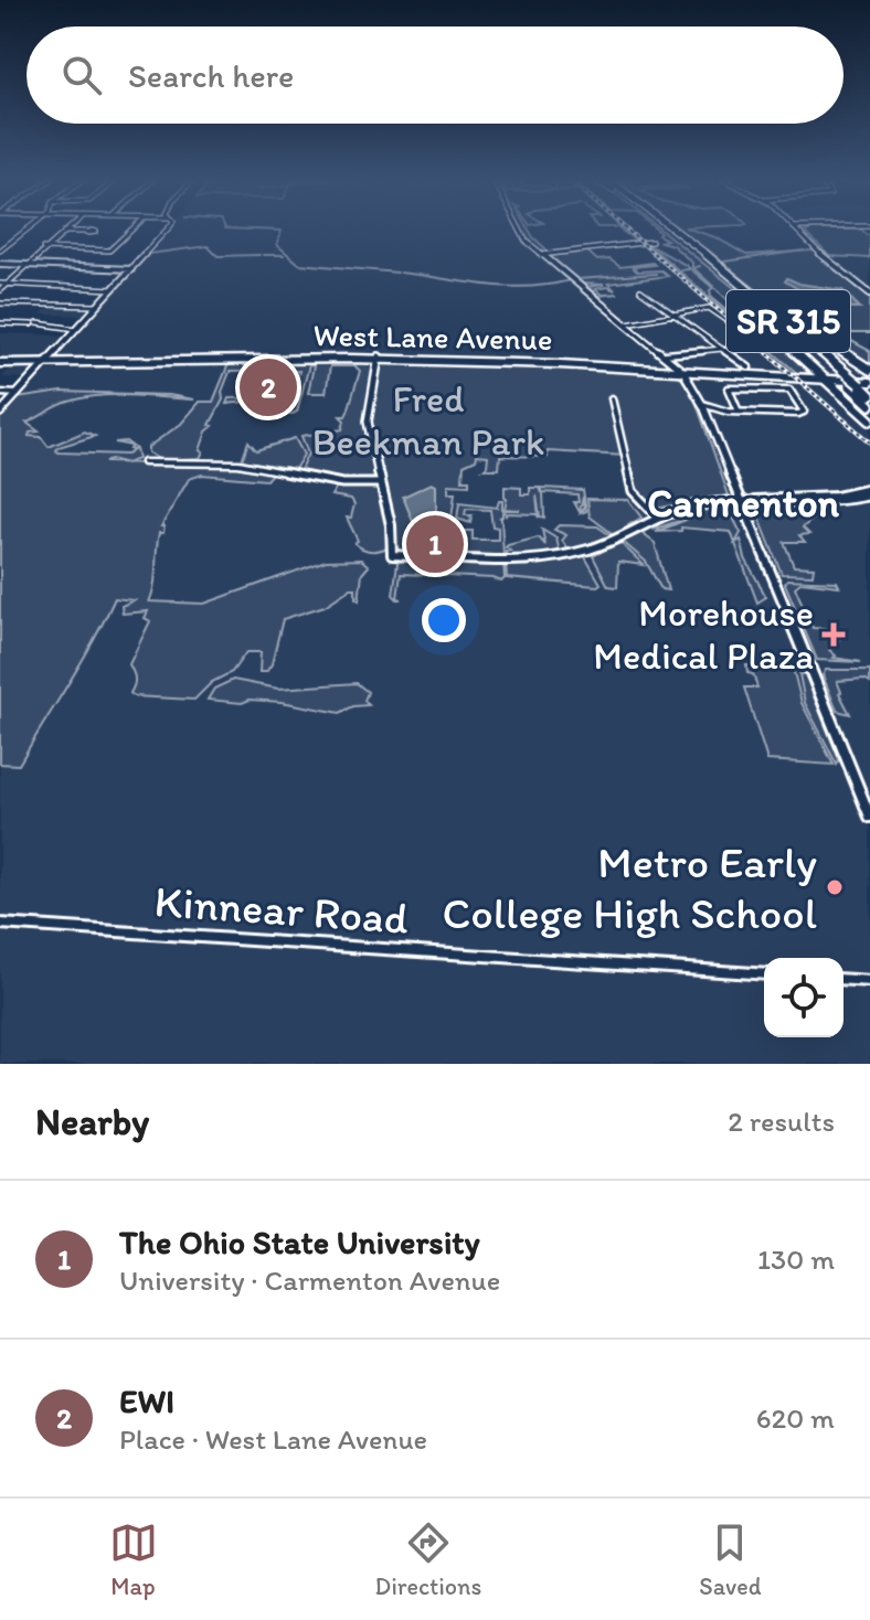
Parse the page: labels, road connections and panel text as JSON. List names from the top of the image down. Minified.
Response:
{"streets":{"highway":["SR 315"],"main road":["West Lane Avenue"],"street":["Kinnear Road"]},"districts":["Carmenton"],"parks":["Fred Beekman Park"],"places":{"health":["Morehouse Medical Plaza"],"other":["Metro Early College High School"]},"page":{"search":"Search here","pins":["2","1"],"heading":["Nearby","2 results"],"list":[{"mark":"1","name":"The Ohio State University","note":"University · Carmenton Avenue","value":"130 m"},{"mark":"2","name":"EWI","note":"Place · West Lane Avenue","value":"620 m"}],"nav":["Map","Directions","Saved"]}}
